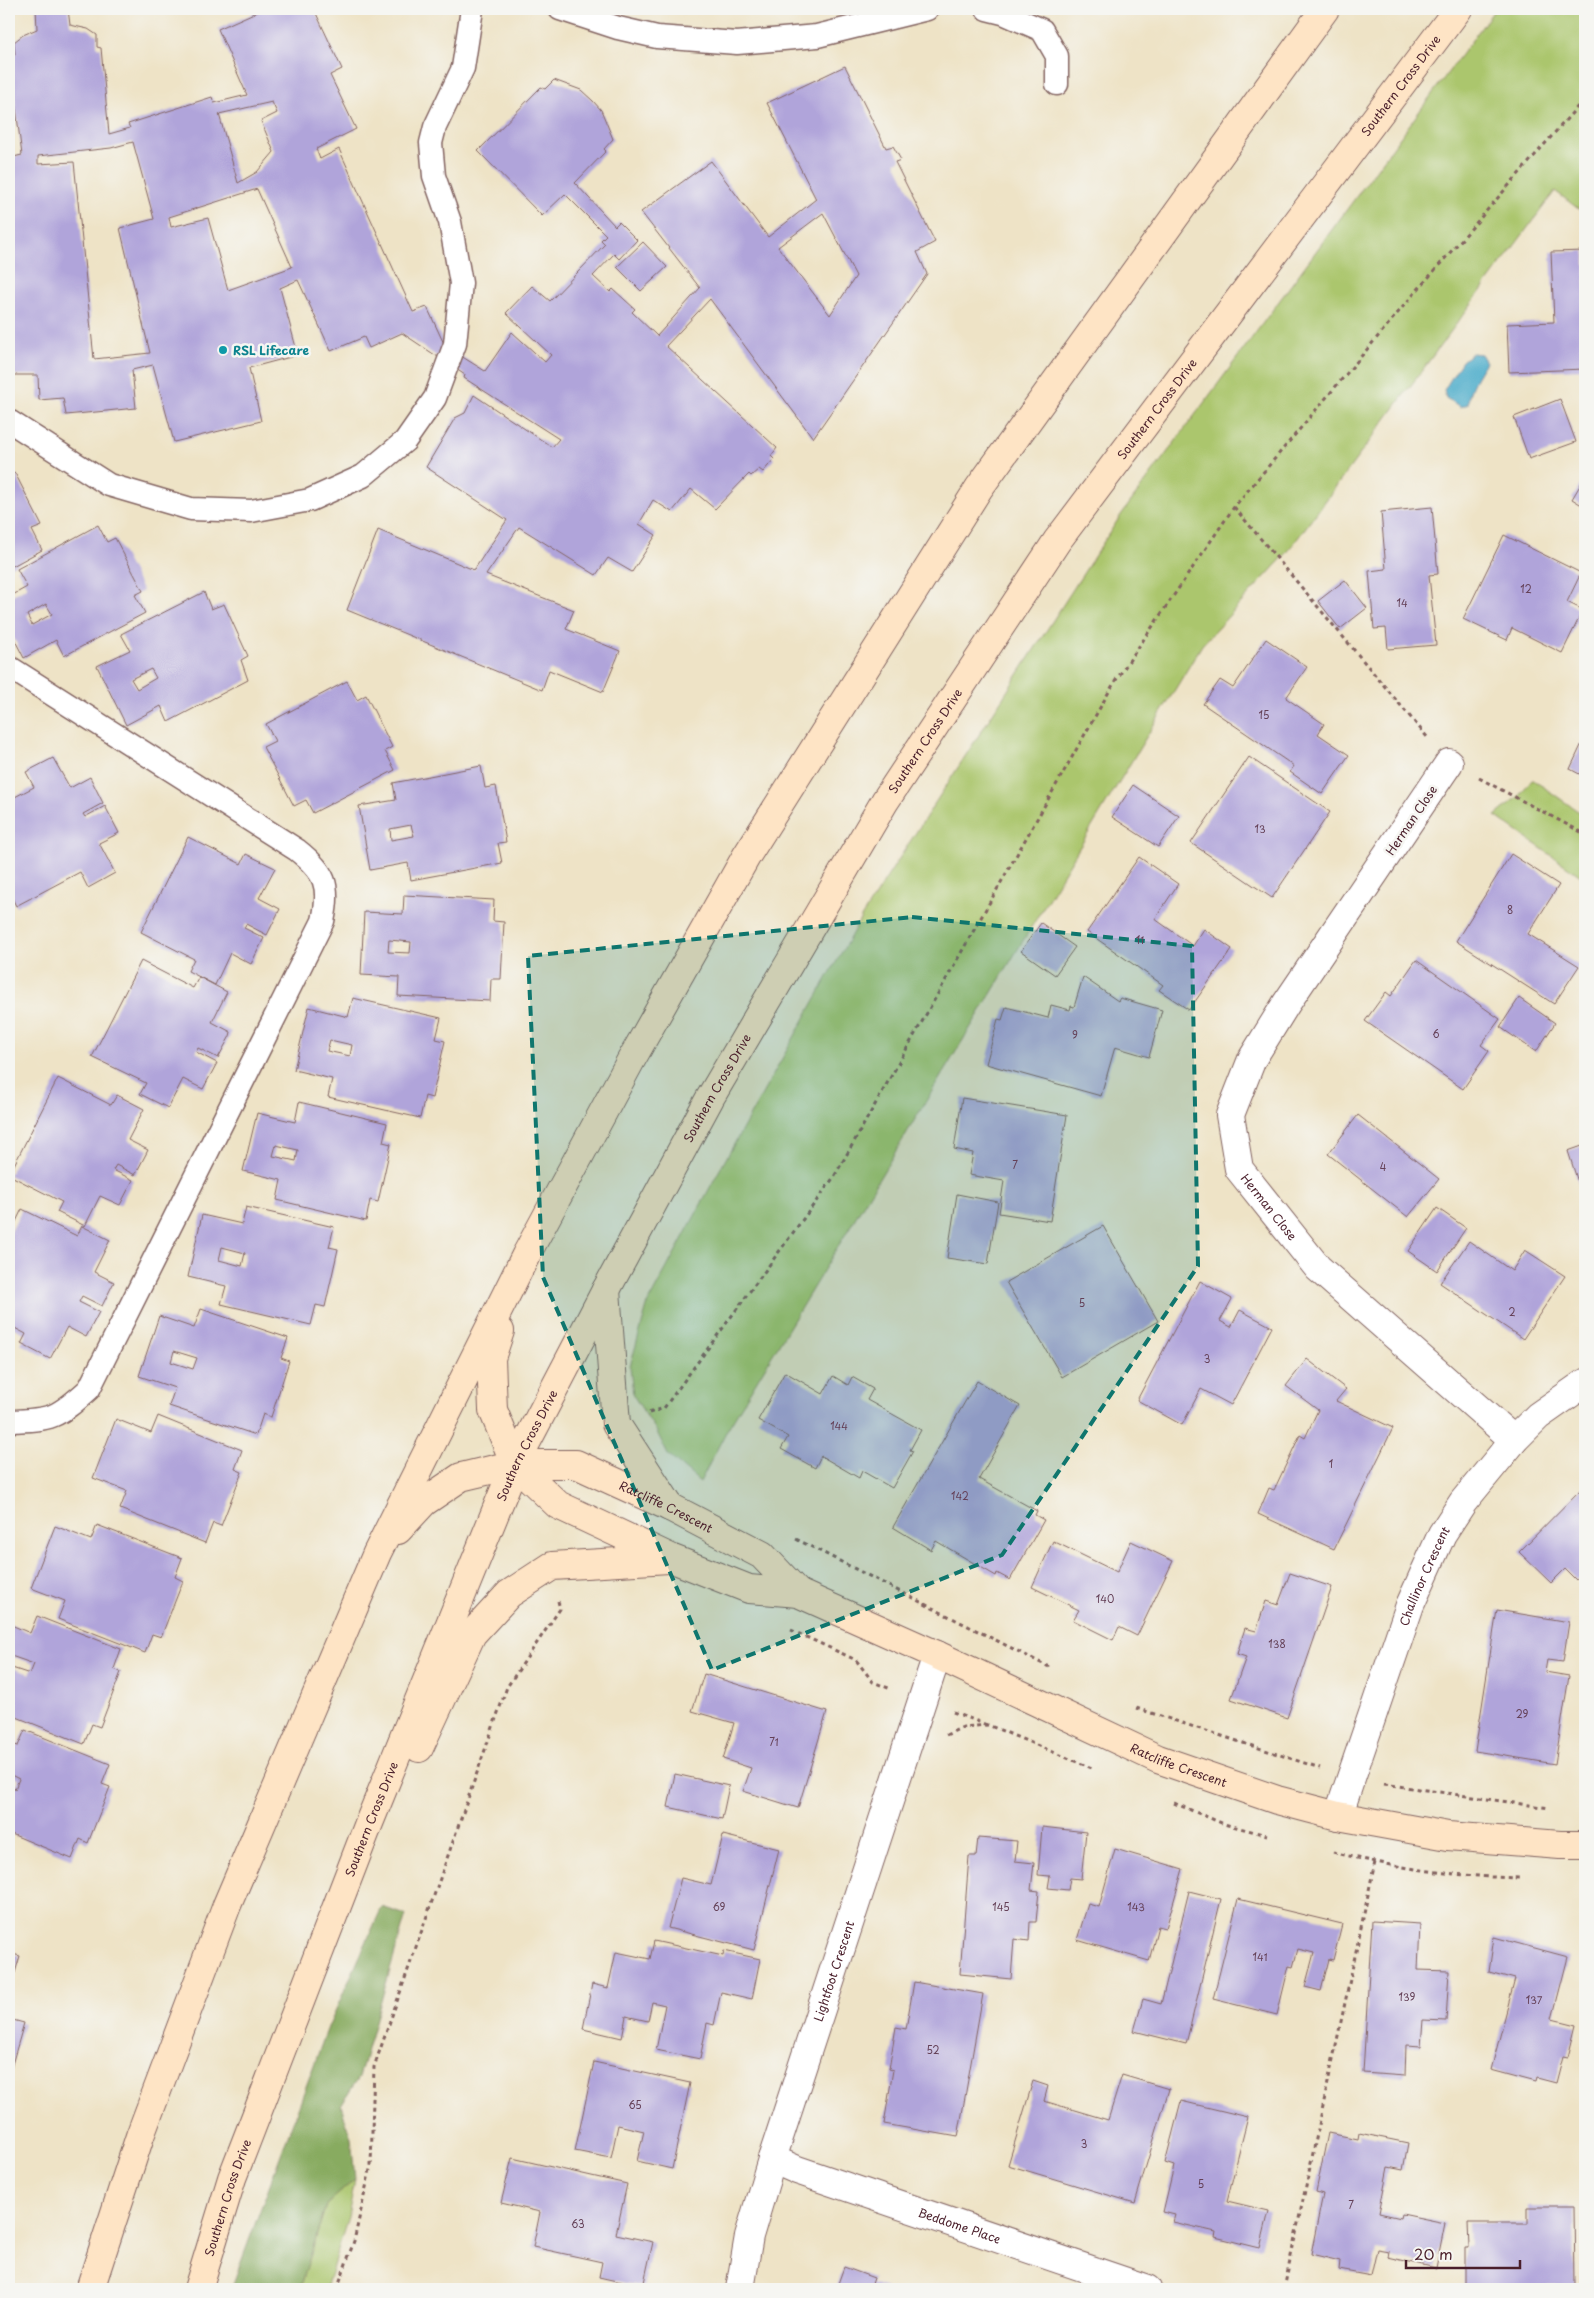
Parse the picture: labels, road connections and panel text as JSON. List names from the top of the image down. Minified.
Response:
{"streets":{"main road":["Southern Cross Drive","Ratcliffe Crescent"],"street":["Herman Close","Challinor Crescent","Lightfoot Crescent","Beddome Place"]},"crossings":[["Southern Cross Drive","Ratcliffe Crescent"],["Herman Close","Challinor Crescent"],["Ratcliffe Crescent","Challinor Crescent"],["Ratcliffe Crescent","Lightfoot Crescent"],["Lightfoot Crescent","Beddome Place"]],"places":["RSL Lifecare"],"house_numbers":["12","14","15","13","8","11","6","9","7","4","5","2","3","144","1","142","140","138","29","71","69","145","143","141","139","137","52","65","3","5","7","63"],"scale_bar":"20 m"}
